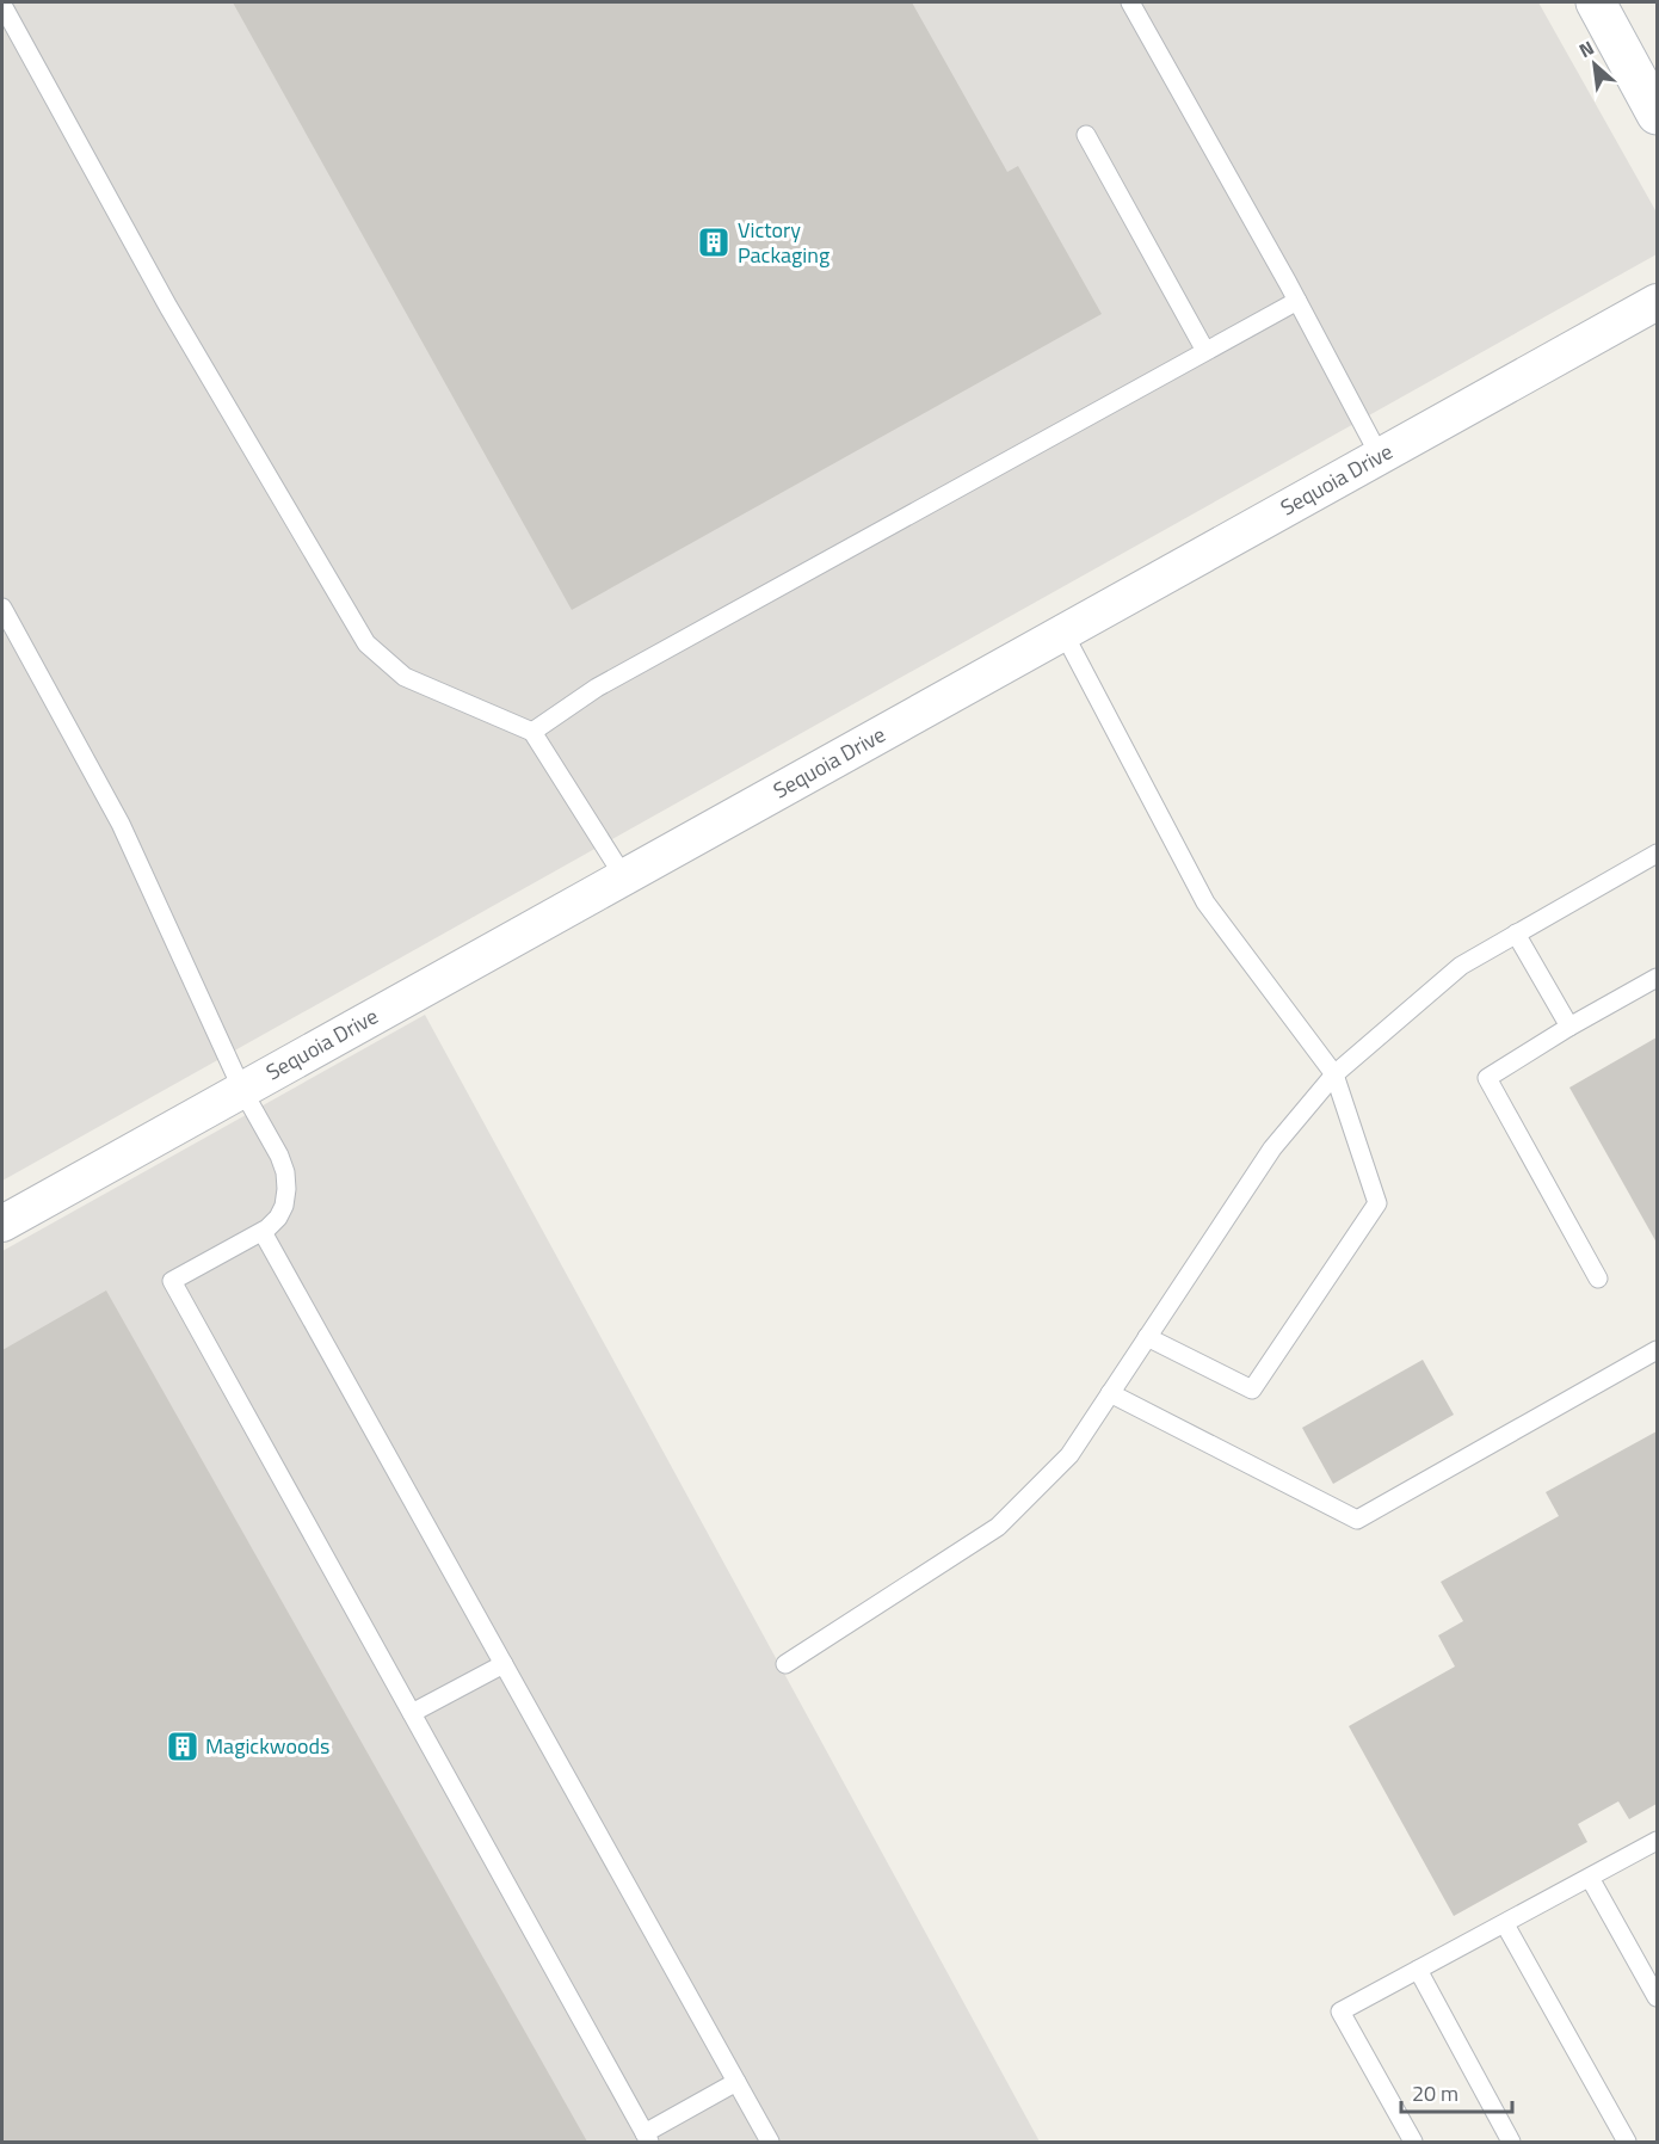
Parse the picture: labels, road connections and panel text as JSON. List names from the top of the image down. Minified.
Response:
{"streets":{"street":["Sequoia Drive"]},"places":{"building":["Victory Packaging","Magickwoods"]},"scale_bar":"20 m","north":"top left"}
